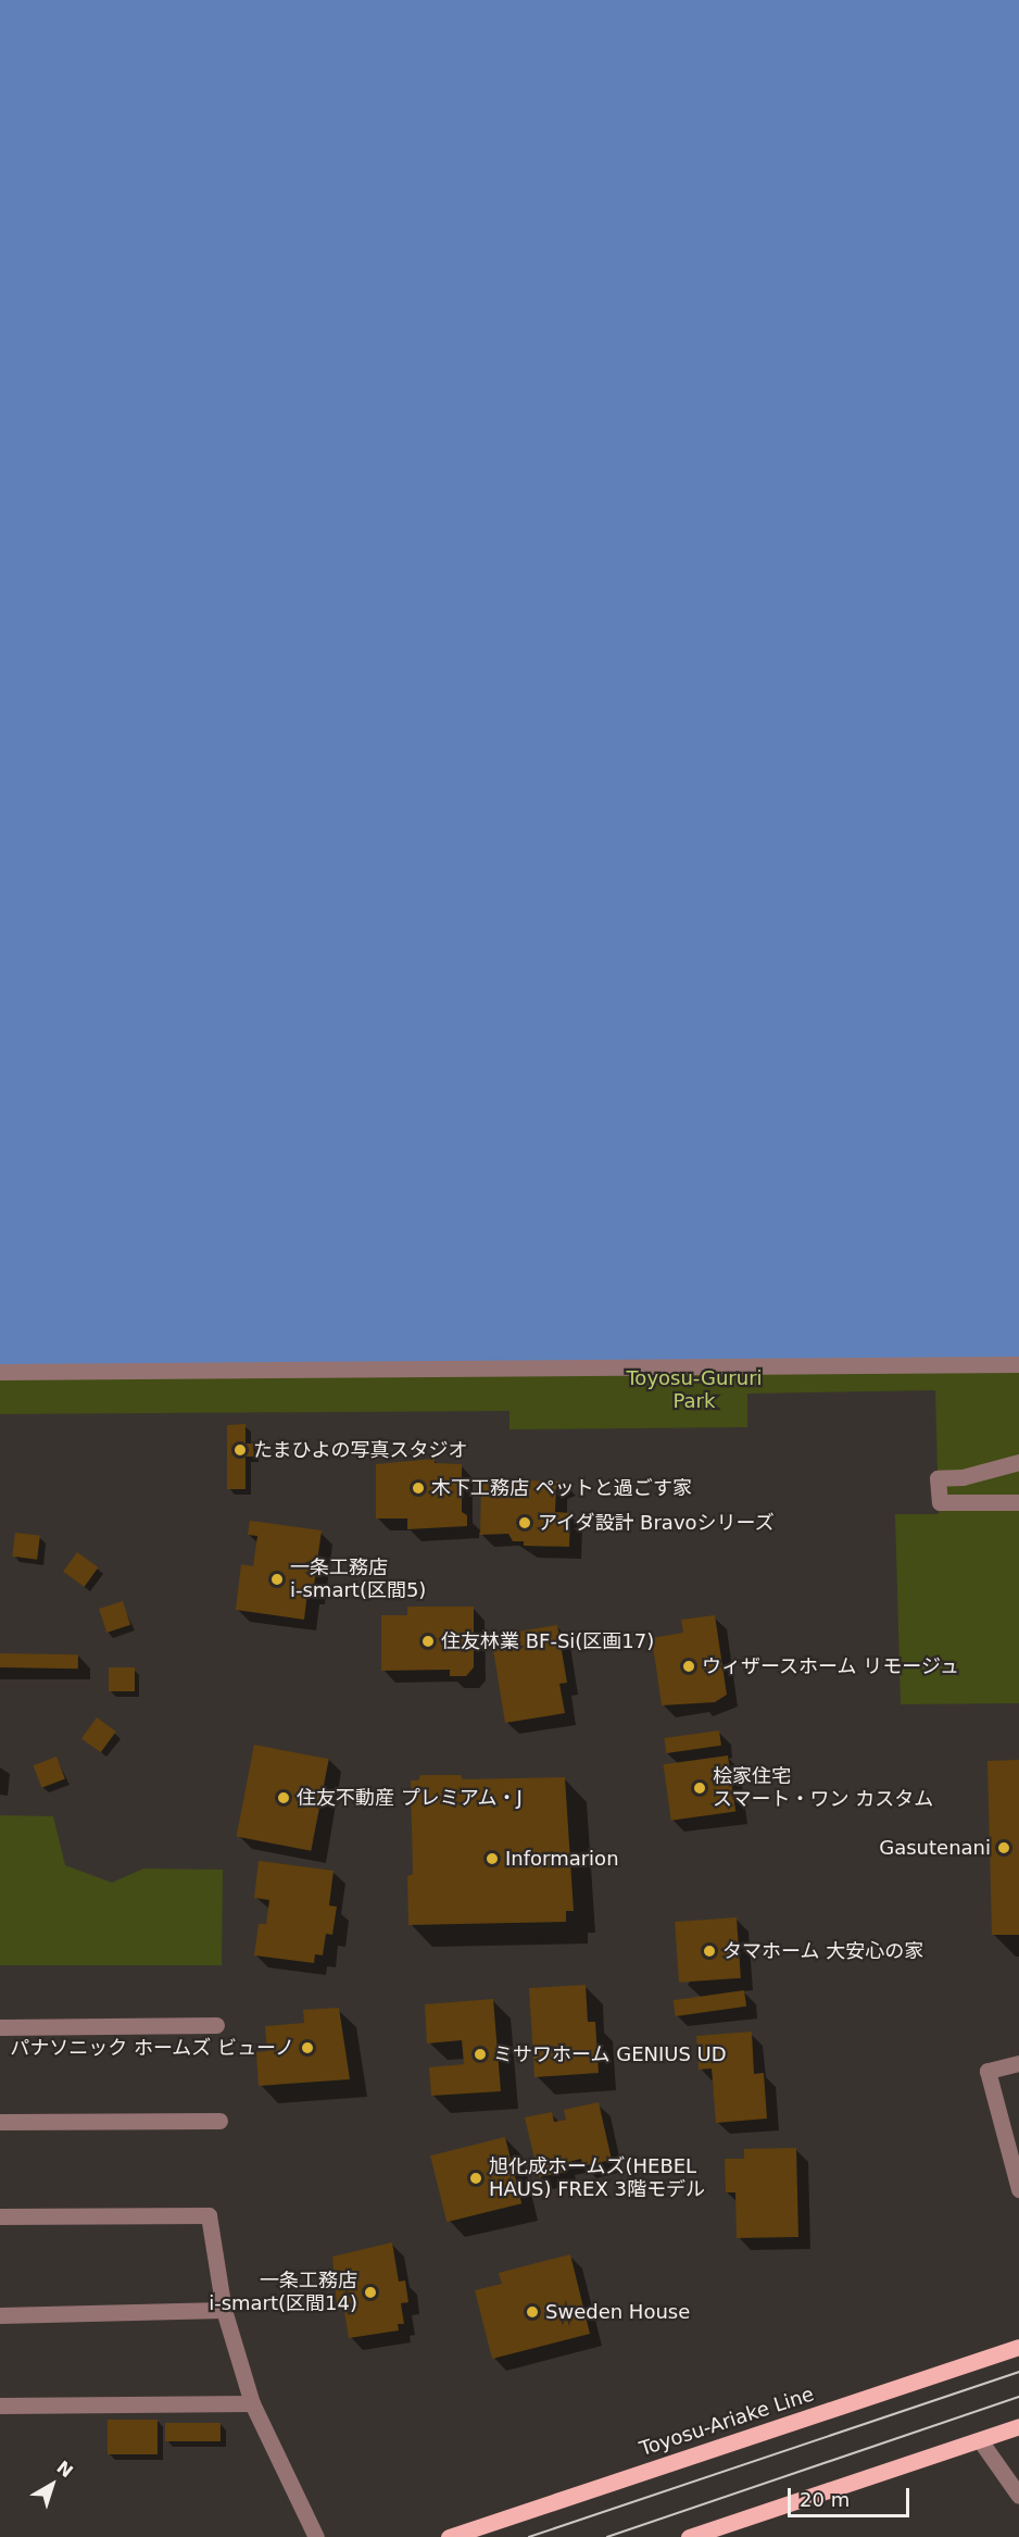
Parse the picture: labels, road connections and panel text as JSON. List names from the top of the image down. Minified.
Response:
{"streets":{"main road":["Toyosu-Ariake Line"]},"parks":["Toyosu-Gururi Park"],"places":["たまひよの写真スタジオ","木下工務店 ペットと過ごす家","アイダ設計 Bravoシリーズ","一条工務店 i-smart(区間5)","住友林業 BF-Si(区画17)","ウィザースホーム リモージュ","桧家住宅 スマート・ワン カスタム","住友不動産 プレミアム・J","Gasutenani","Informarion","タマホーム 大安心の家","パナソニック ホームズ ビューノ","ミサワホーム GENIUS UD","旭化成ホームズ(HEBEL HAUS) FREX 3階モデル","一条工務店 i-smart(区間14)","Sweden House"],"scale_bar":"20 m","north":"top right"}
